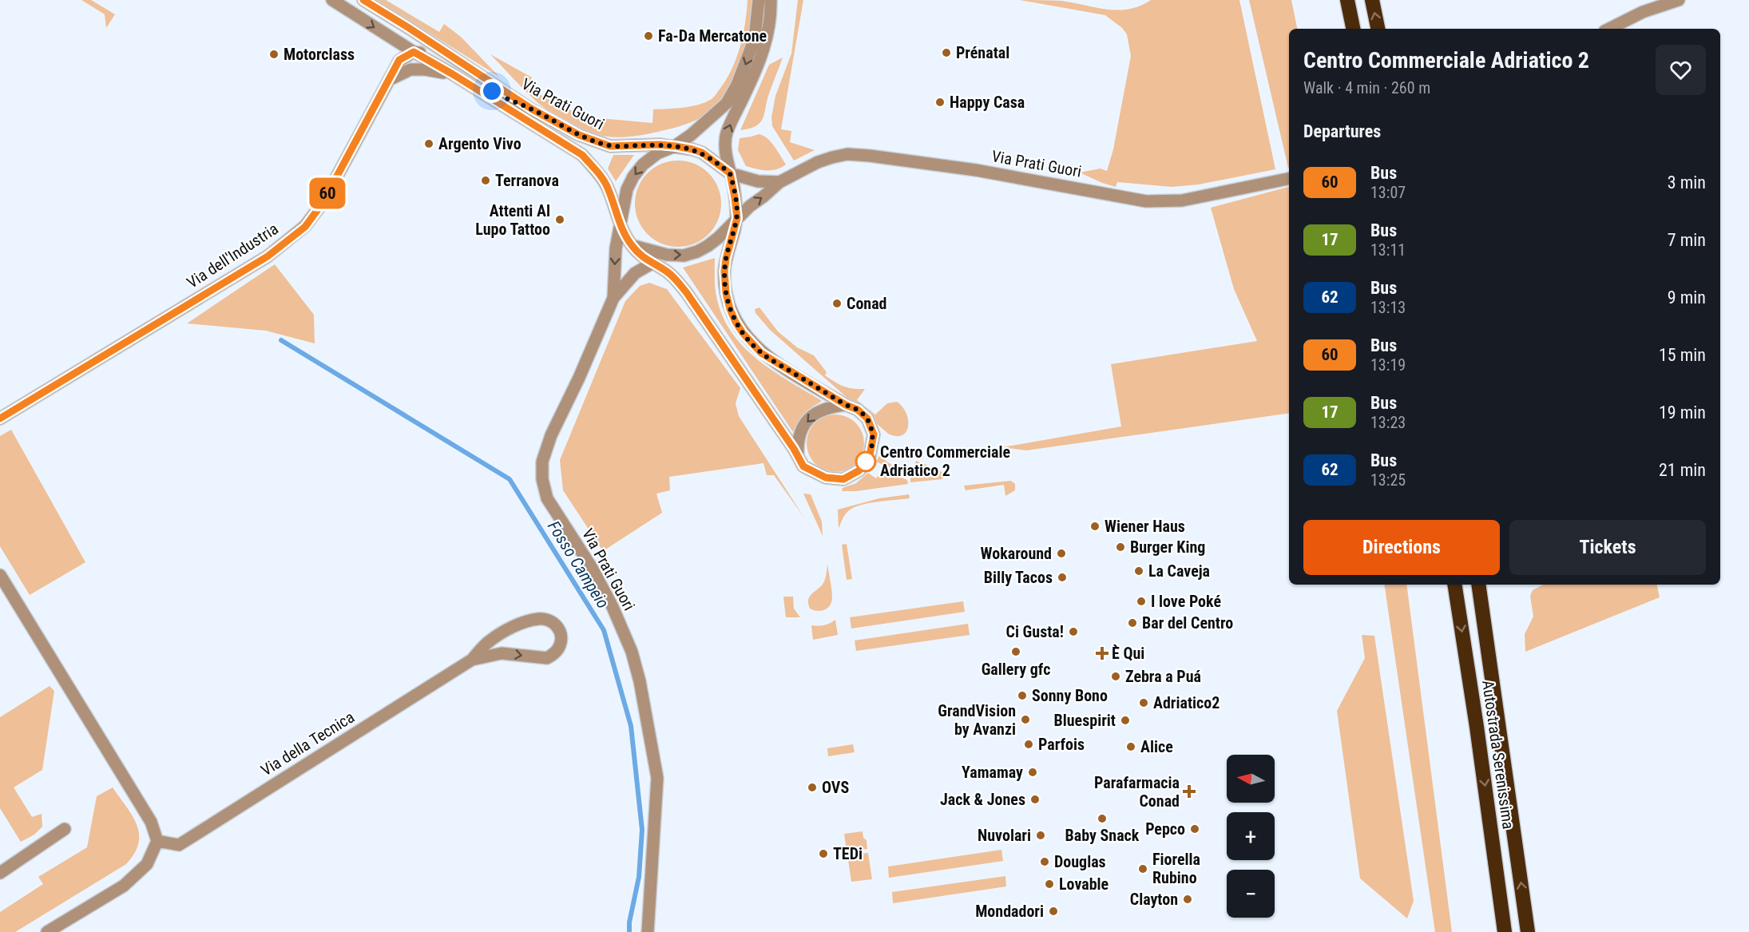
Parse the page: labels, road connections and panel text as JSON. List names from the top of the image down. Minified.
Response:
{"streets":{"highway":["Autostrada Serenissima"],"street":["Via Prati Guori","Via dell'Industria","Via della Tecnica"]},"crossings":[["Via Prati Guori","Via dell'Industria"]],"water":["Fosso Campeio"],"places":{"other":["Fa-Da Mercatone","Prénatal","Motorclass","Happy Casa","Argento Vivo","Terranova","Attenti Al Lupo Tattoo","Conad","Centro Commerciale Adriatico 2","Wiener Haus","Burger King","Wokaround","La Caveja","Billy Tacos","I love Poké","Bar del Centro","Ci Gusta!","Gallery gfc","Zebra a Puá","Sonny Bono","Adriatico2","GrandVision by Avanzi","Bluespirit","Parfois","Alice","Yamamay","OVS","Jack & Jones","Baby Snack","Pepco","Nuvolari","TEDi","Douglas","Fiorella Rubino","Lovable","Clayton","Mondadori"],"health":["È Qui","Parafarmacia Conad"]},"lines":["bus line 60"],"north":"left","page":{"on_map":"60","heading":[["Centro Commerciale Adriatico 2","Walk · 4 min · 260 m"],"Departures"],"list":[{"mark":"60","name":"Bus","note":"13:07","value":"3 min"},{"mark":"17","name":"Bus","note":"13:11","value":"7 min"},{"mark":"62","name":"Bus","note":"13:13","value":"9 min"},{"mark":"60","name":"Bus","note":"13:19","value":"15 min"},{"mark":"17","name":"Bus","note":"13:23","value":"19 min"},{"mark":"62","name":"Bus","note":"13:25","value":"21 min"}],"buttons":["Directions","Tickets"],"map_buttons":["+","−"]}}
